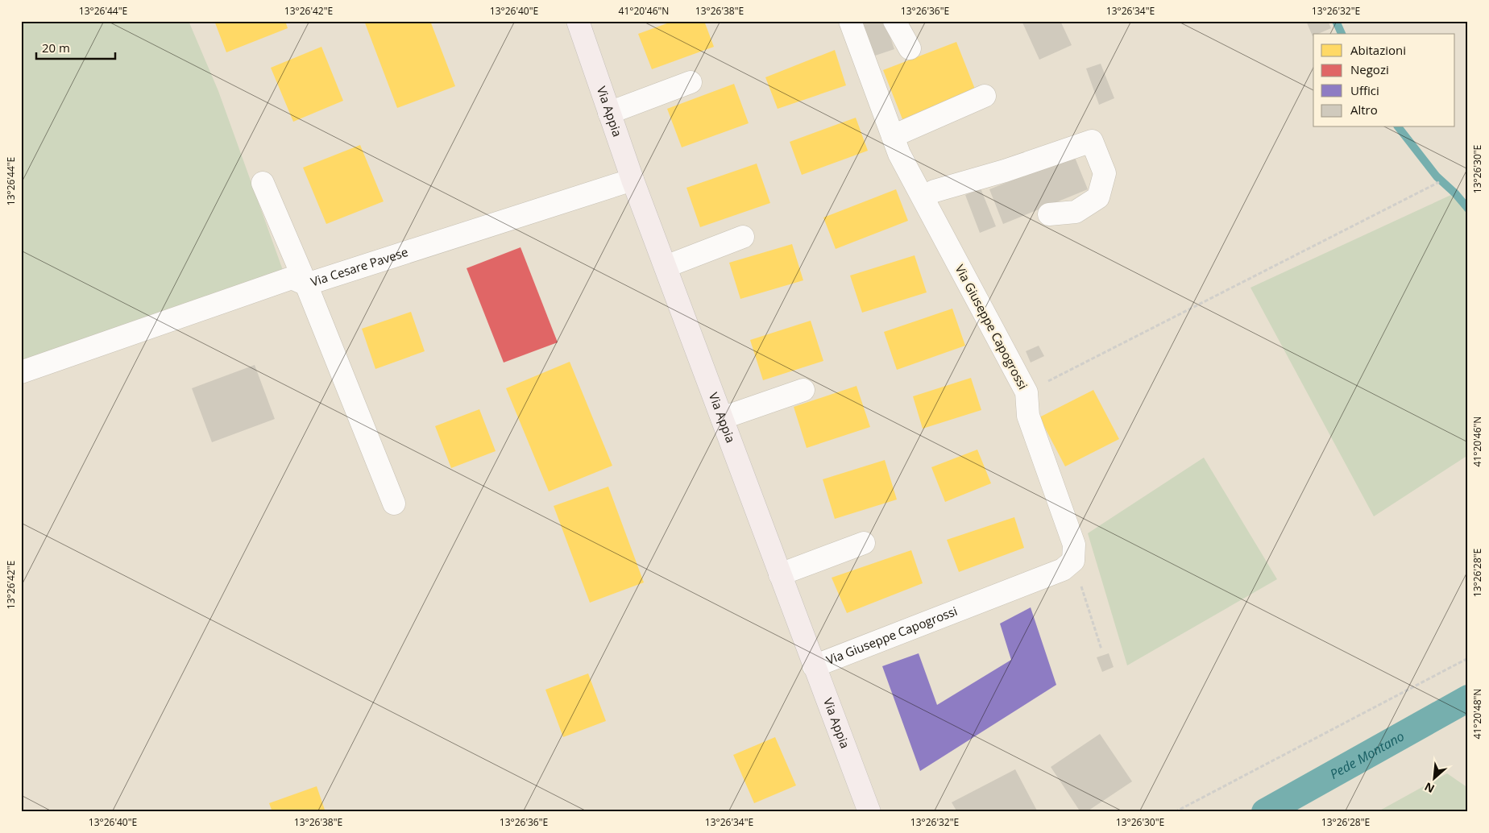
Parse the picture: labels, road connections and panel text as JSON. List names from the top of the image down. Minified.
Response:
{"streets":{"main road":["Via Appia"],"street":["Via Cesare Pavese","Via Giuseppe Capogrossi"]},"crossings":[["Via Appia","Via Cesare Pavese"],["Via Appia","Via Giuseppe Capogrossi"]],"water":["Pede Montano"],"legend":["Abitazioni","Negozi","Uffici","Altro"],"scale_bar":"20 m","north":"bottom left","coordinates":["13°26'44\"E","13°26'42\"E","13°26'40\"E","41°20'46\"N","13°26'38\"E","13°26'36\"E","13°26'34\"E","13°26'32\"E","13°26'30\"E","13°26'28\"E","41°20'48\"N"]}
